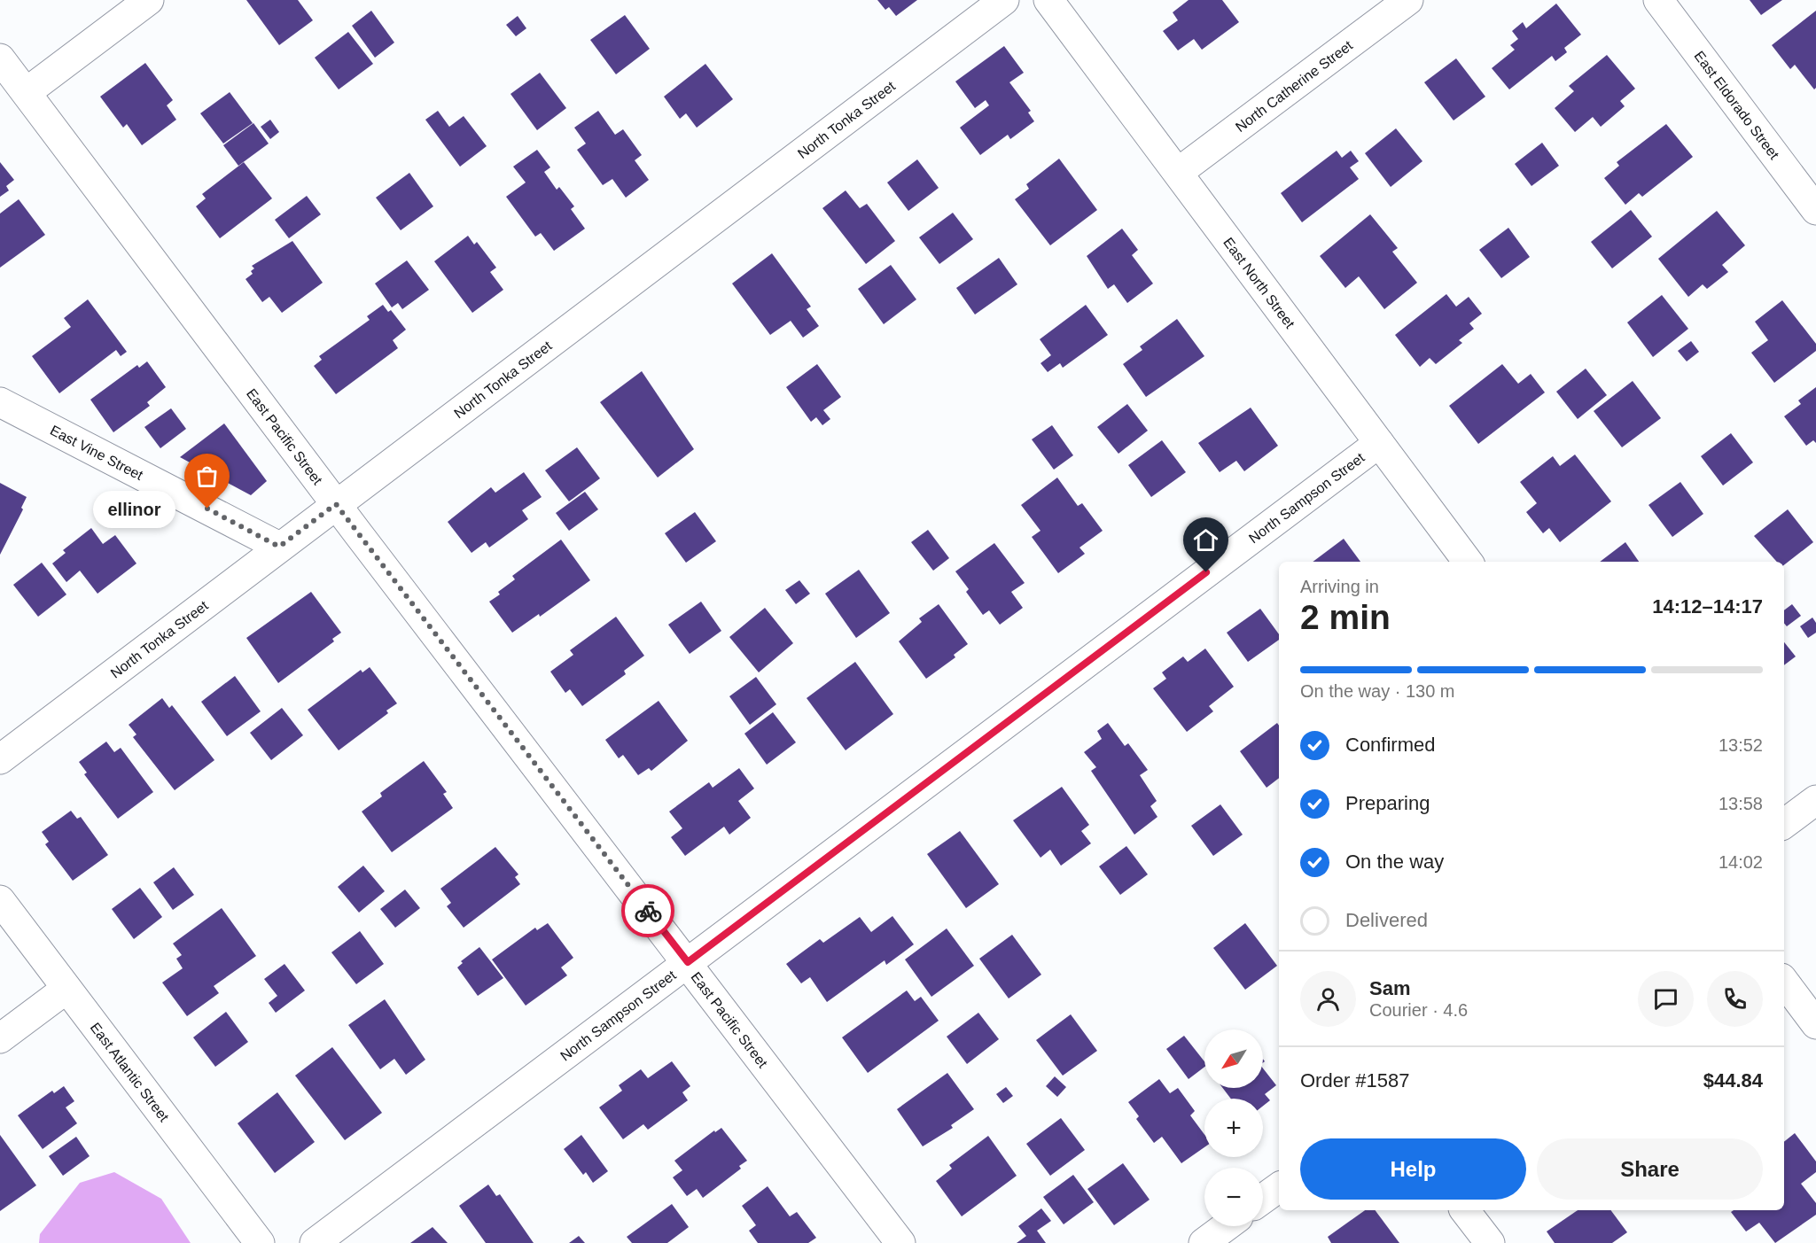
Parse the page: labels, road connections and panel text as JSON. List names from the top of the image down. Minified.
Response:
{"streets":{"street":["North Catherine Street","East Eldorado Street","North Tonka Street","East North Street","East Pacific Street","East Vine Street","North Sampson Street","East Atlantic Street"]},"crossings":[["North Catherine Street","East North Street"],["North Tonka Street","East Pacific Street"],["North Tonka Street","East Vine Street"],["East North Street","North Sampson Street"],["East Pacific Street","North Sampson Street"]],"places":["ellinor"],"north":"bottom left","page":{"bubble":"ellinor","heading":["2 min","Arriving in","14:12–14:17"],"panel":["Sam","Courier · 4.6","Order #1587","$44.84"],"bar":"On the way · 130 m","list":[["Confirmed","13:52"],["Preparing","13:58"],["On the way","14:02"],"Delivered"],"map_buttons":["+","−"],"buttons":["Help","Share"]}}
